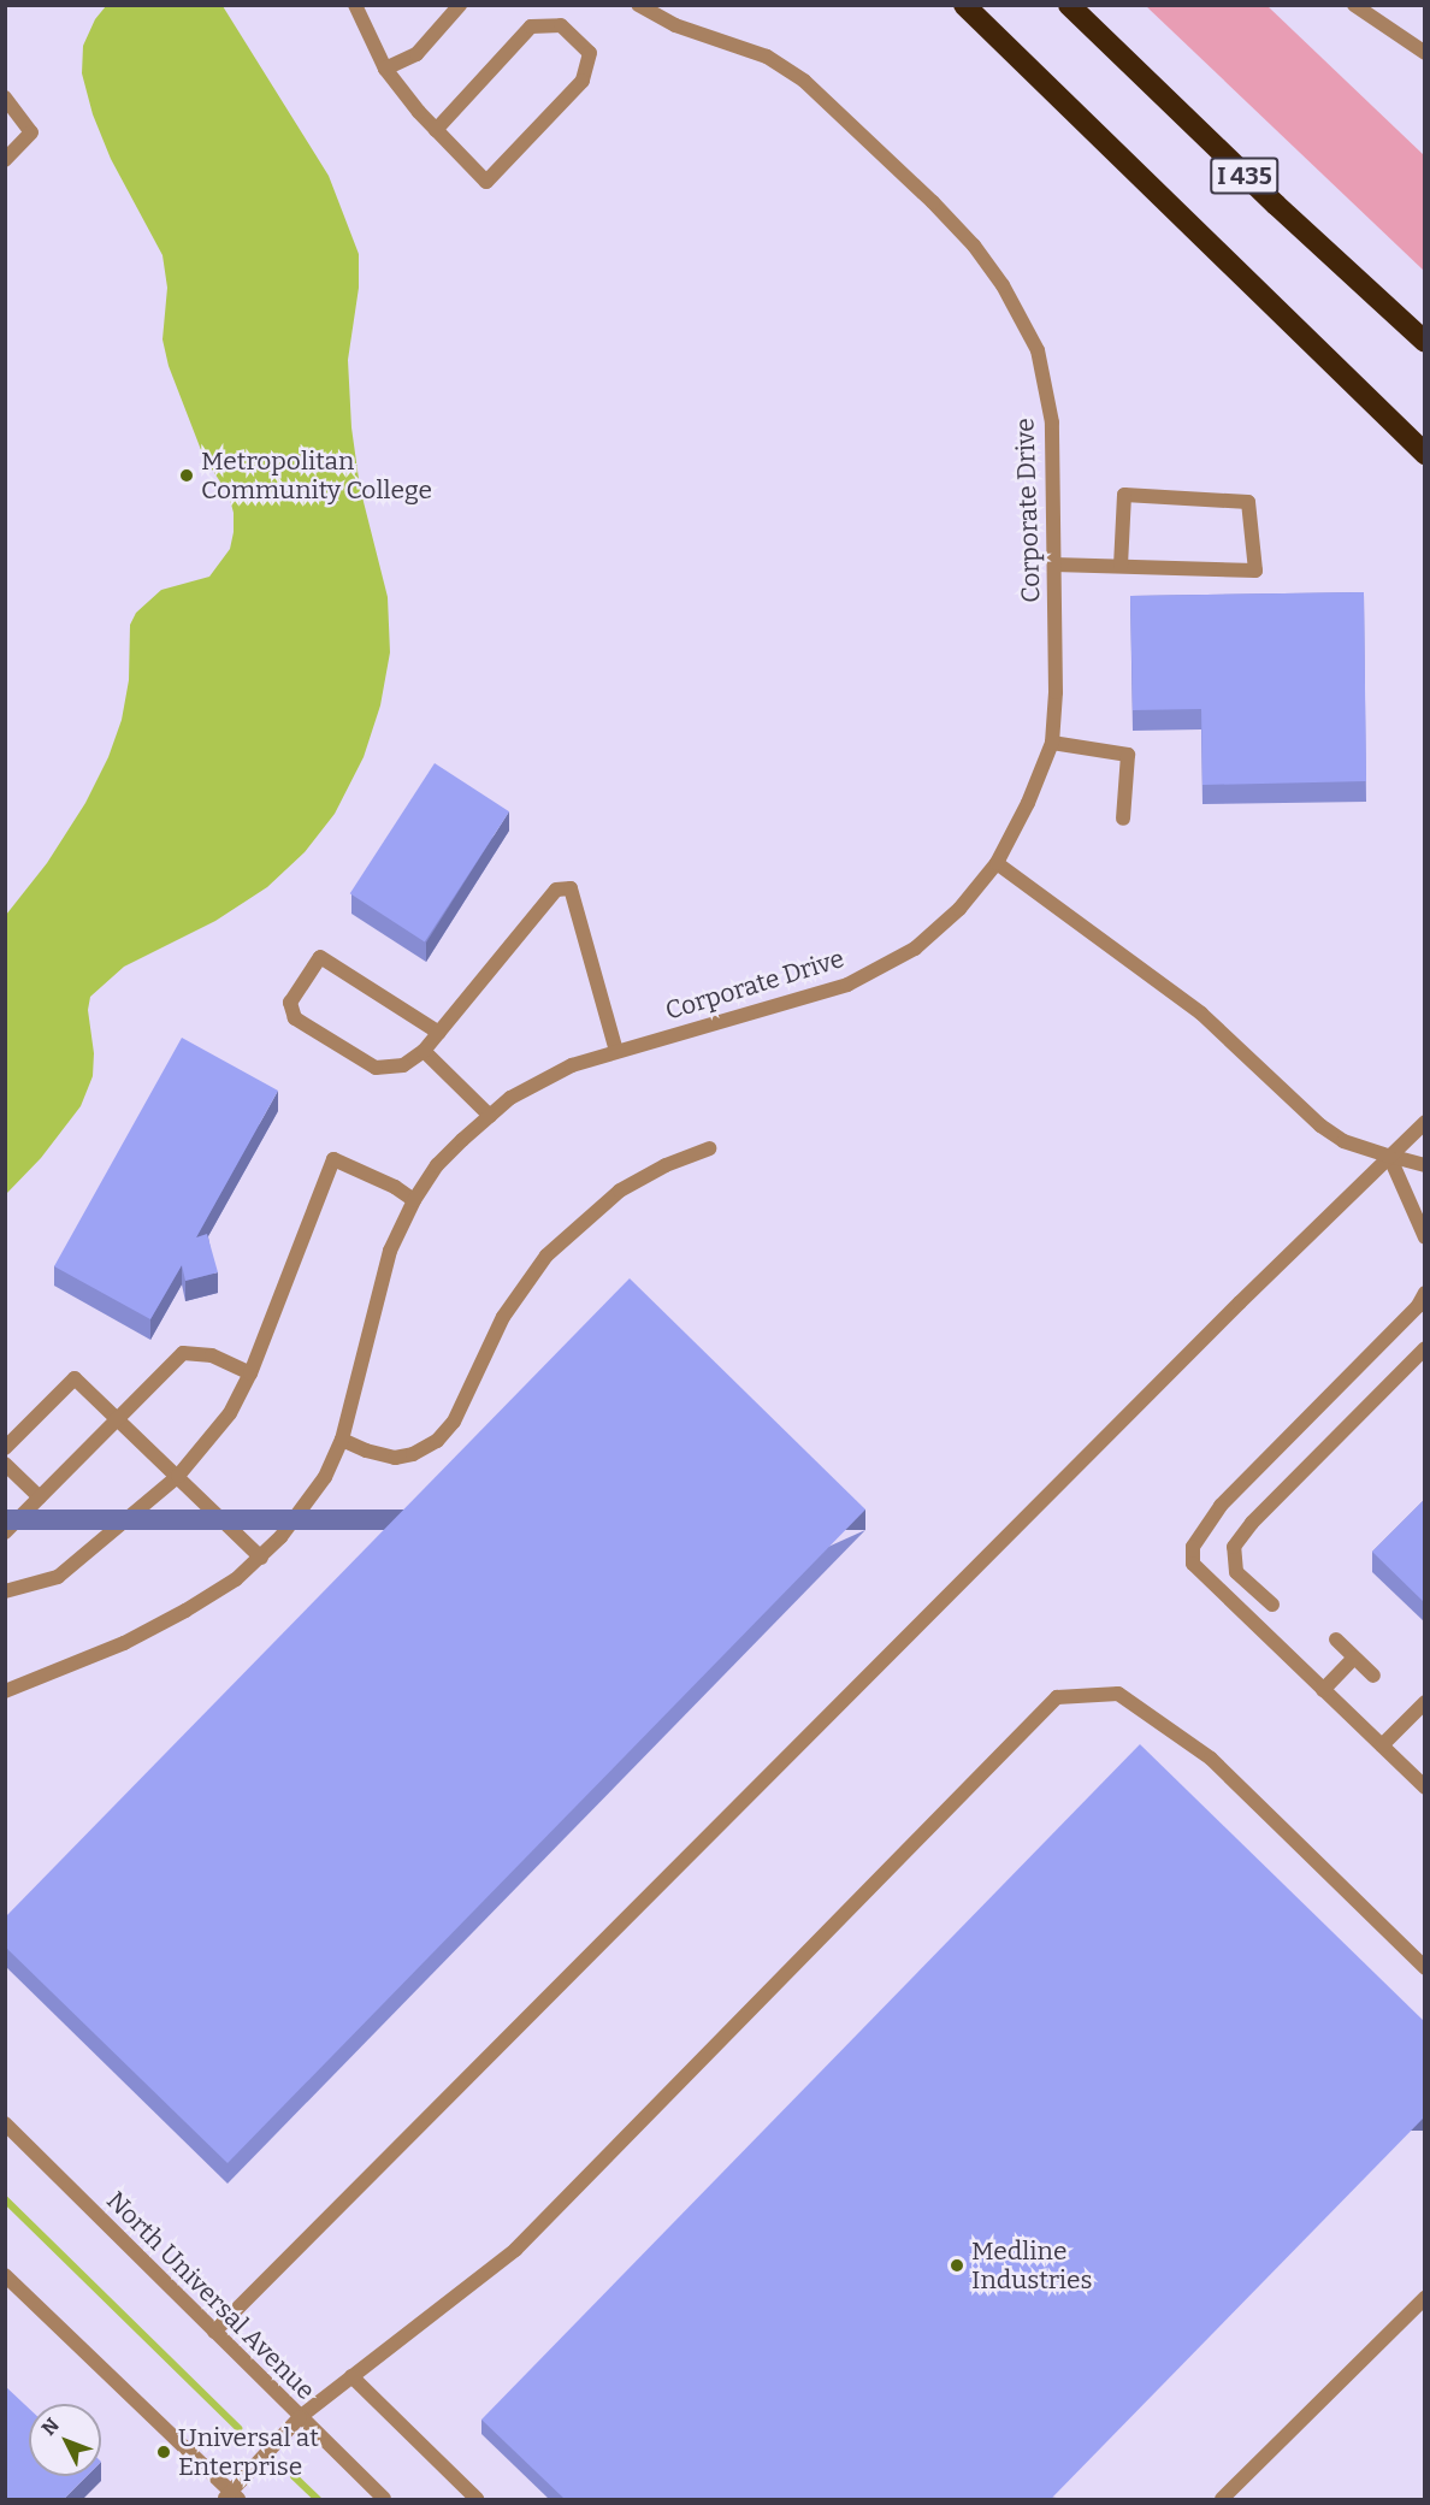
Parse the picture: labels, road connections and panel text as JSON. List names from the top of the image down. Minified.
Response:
{"streets":{"highway":["I 435"],"street":["Corporate Drive","North Universal Avenue"]},"places":["Metropolitan Community College","Medline Industries","Universal at Enterprise"],"north":"top left"}
